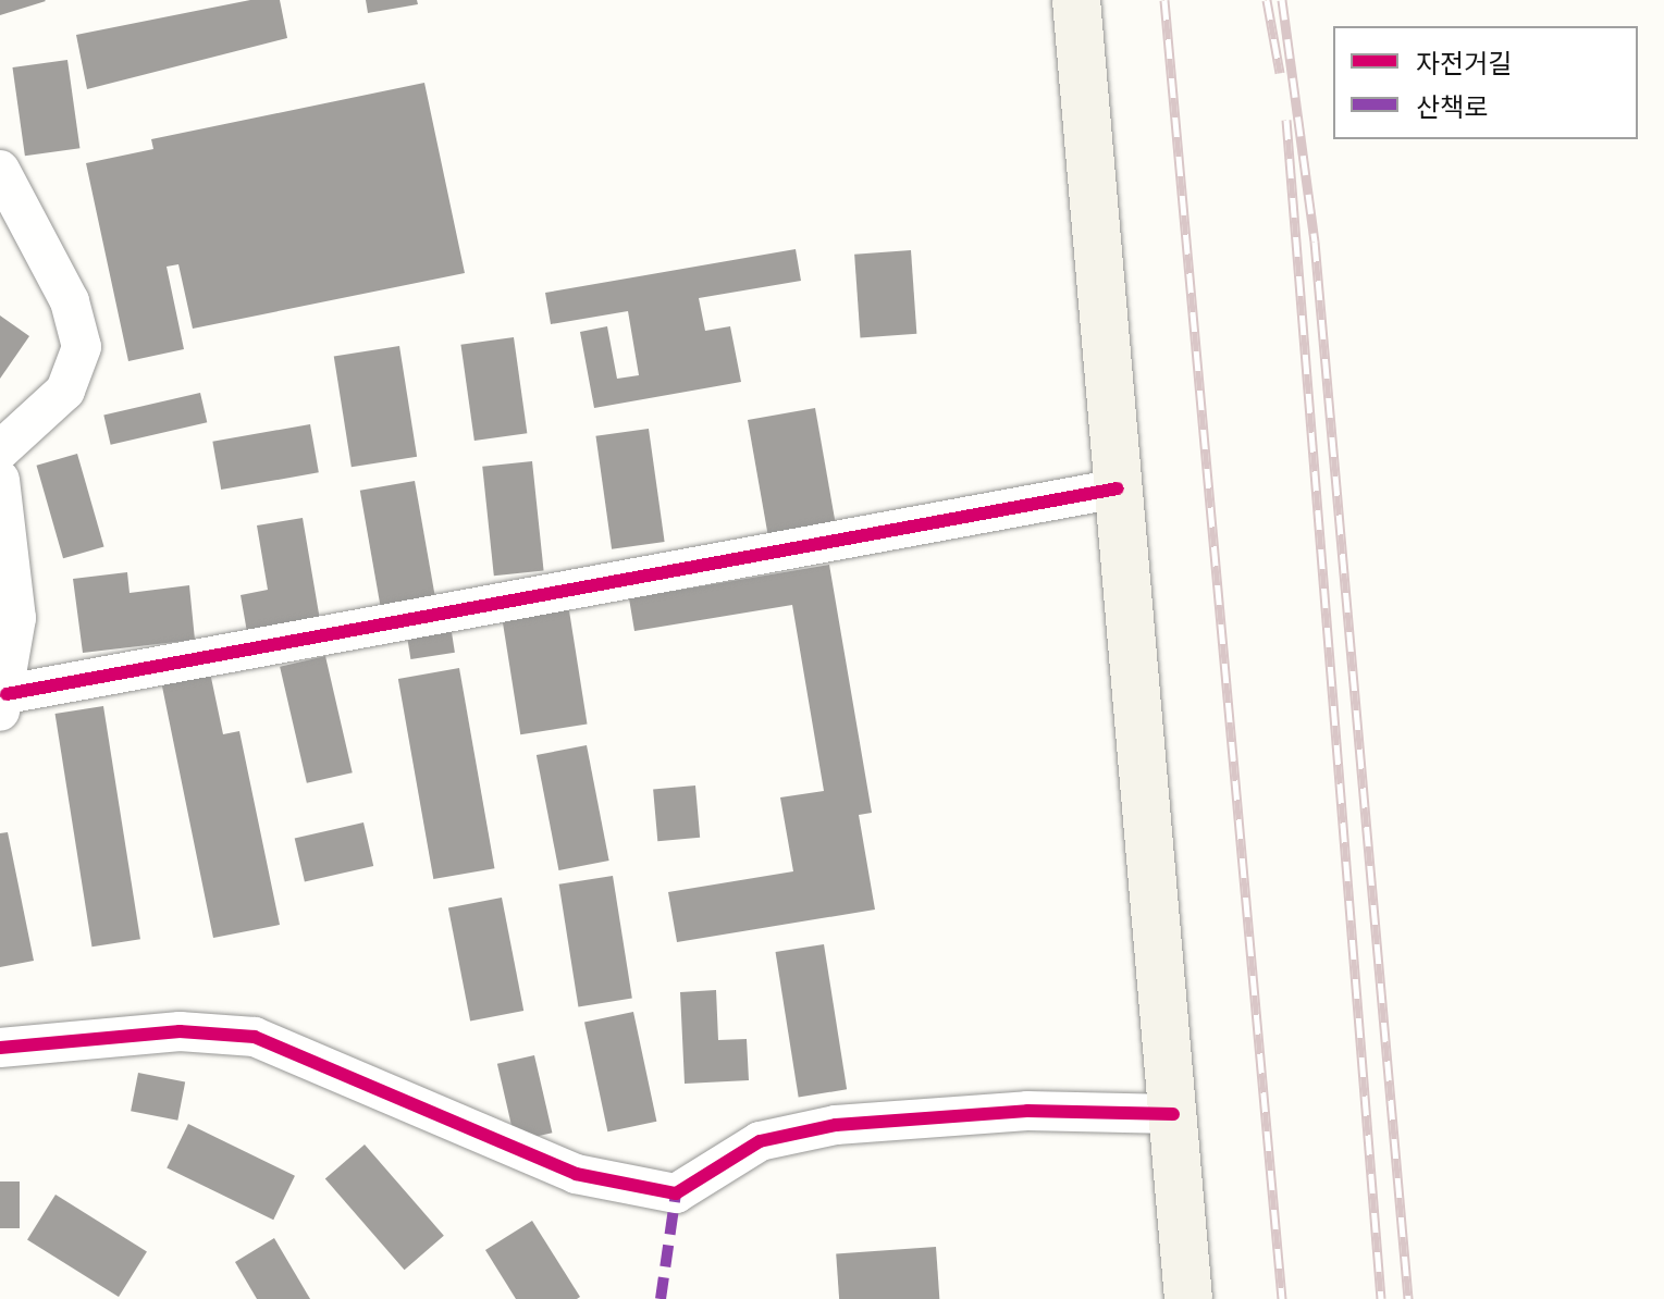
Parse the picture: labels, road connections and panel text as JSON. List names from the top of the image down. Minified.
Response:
{"legend":["자전거길","산책로"]}
